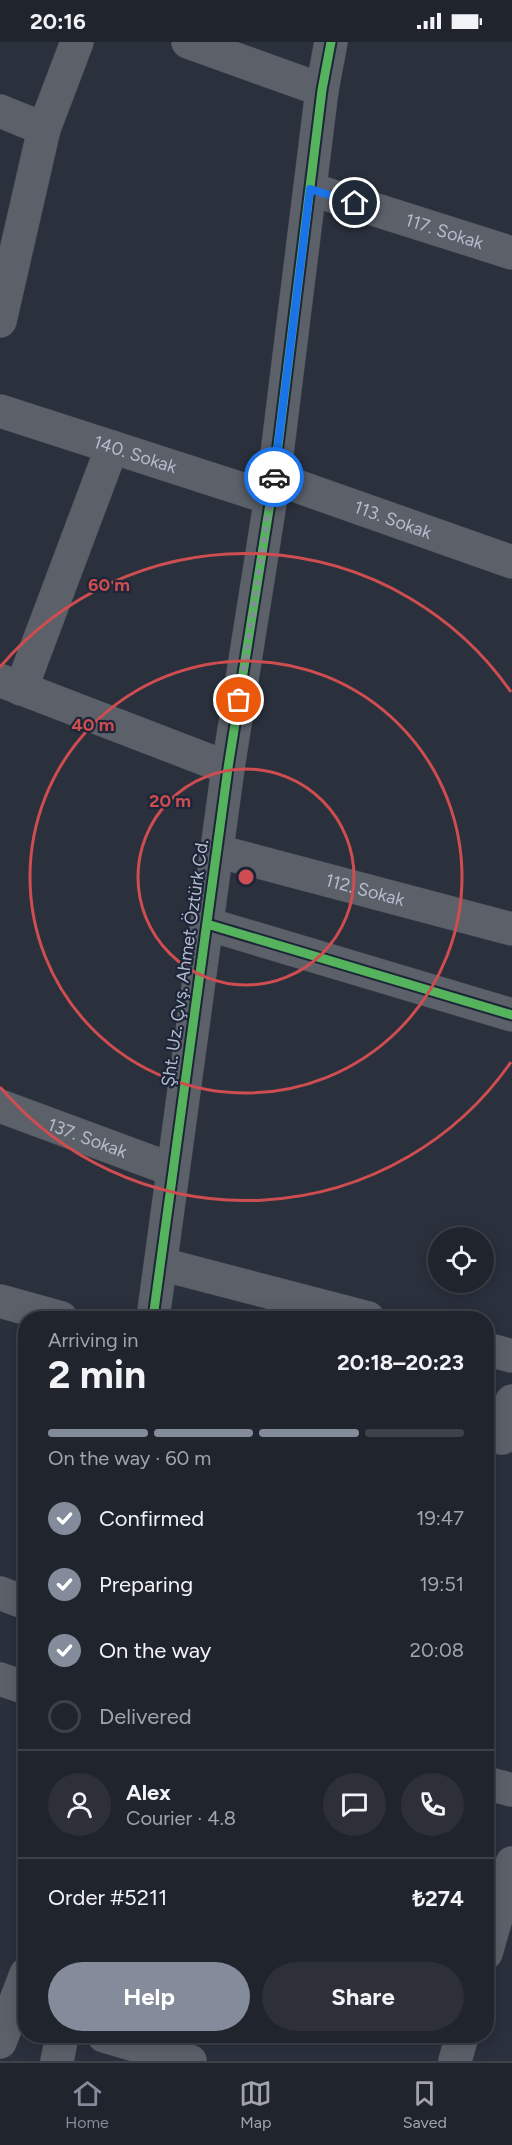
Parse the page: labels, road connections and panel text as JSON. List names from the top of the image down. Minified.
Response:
{"streets":{"street":["117. Sokak","140. Sokak","113. Sokak","112. Sokak","Şht. Uz. Çvş. Ahmet Öztürk Cd.","137. Sokak"]},"crossings":[["117. Sokak","Şht. Uz. Çvş. Ahmet Öztürk Cd."],["140. Sokak","113. Sokak"],["140. Sokak","Şht. Uz. Çvş. Ahmet Öztürk Cd."],["113. Sokak","Şht. Uz. Çvş. Ahmet Öztürk Cd."],["112. Sokak","Şht. Uz. Çvş. Ahmet Öztürk Cd."],["Şht. Uz. Çvş. Ahmet Öztürk Cd.","137. Sokak"]],"page":{"status":"20:16","heading":["2 min","Arriving in","20:18–20:23"],"panel":["Alex","Courier · 4.8","Order #5211","₺274"],"bar":"On the way · 60 m","list":[["Confirmed","19:47"],["Preparing","19:51"],["On the way","20:08"],"Delivered"],"buttons":["Help","Share"],"tabs":["Home","Map","Saved"]},"rings":["60 m","40 m","20 m"]}
